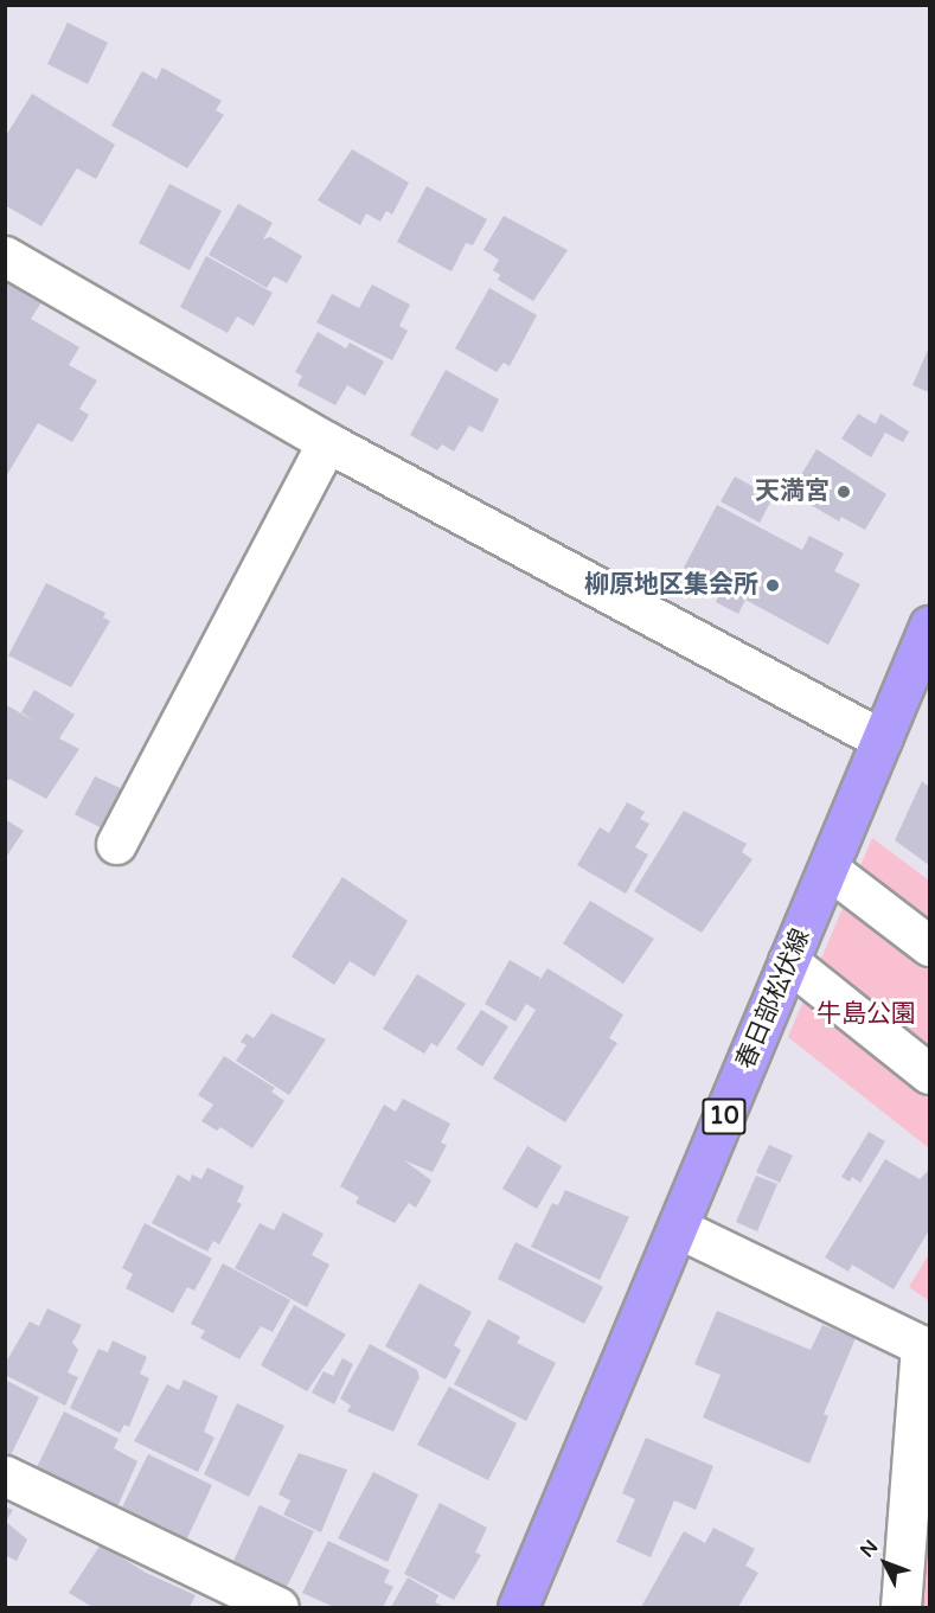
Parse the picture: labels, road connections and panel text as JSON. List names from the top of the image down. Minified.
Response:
{"streets":{"main road":["春日部松伏線","10"]},"parks":["牛島公園"],"places":["天満宮","柳原地区集会所"],"north":"top left"}
